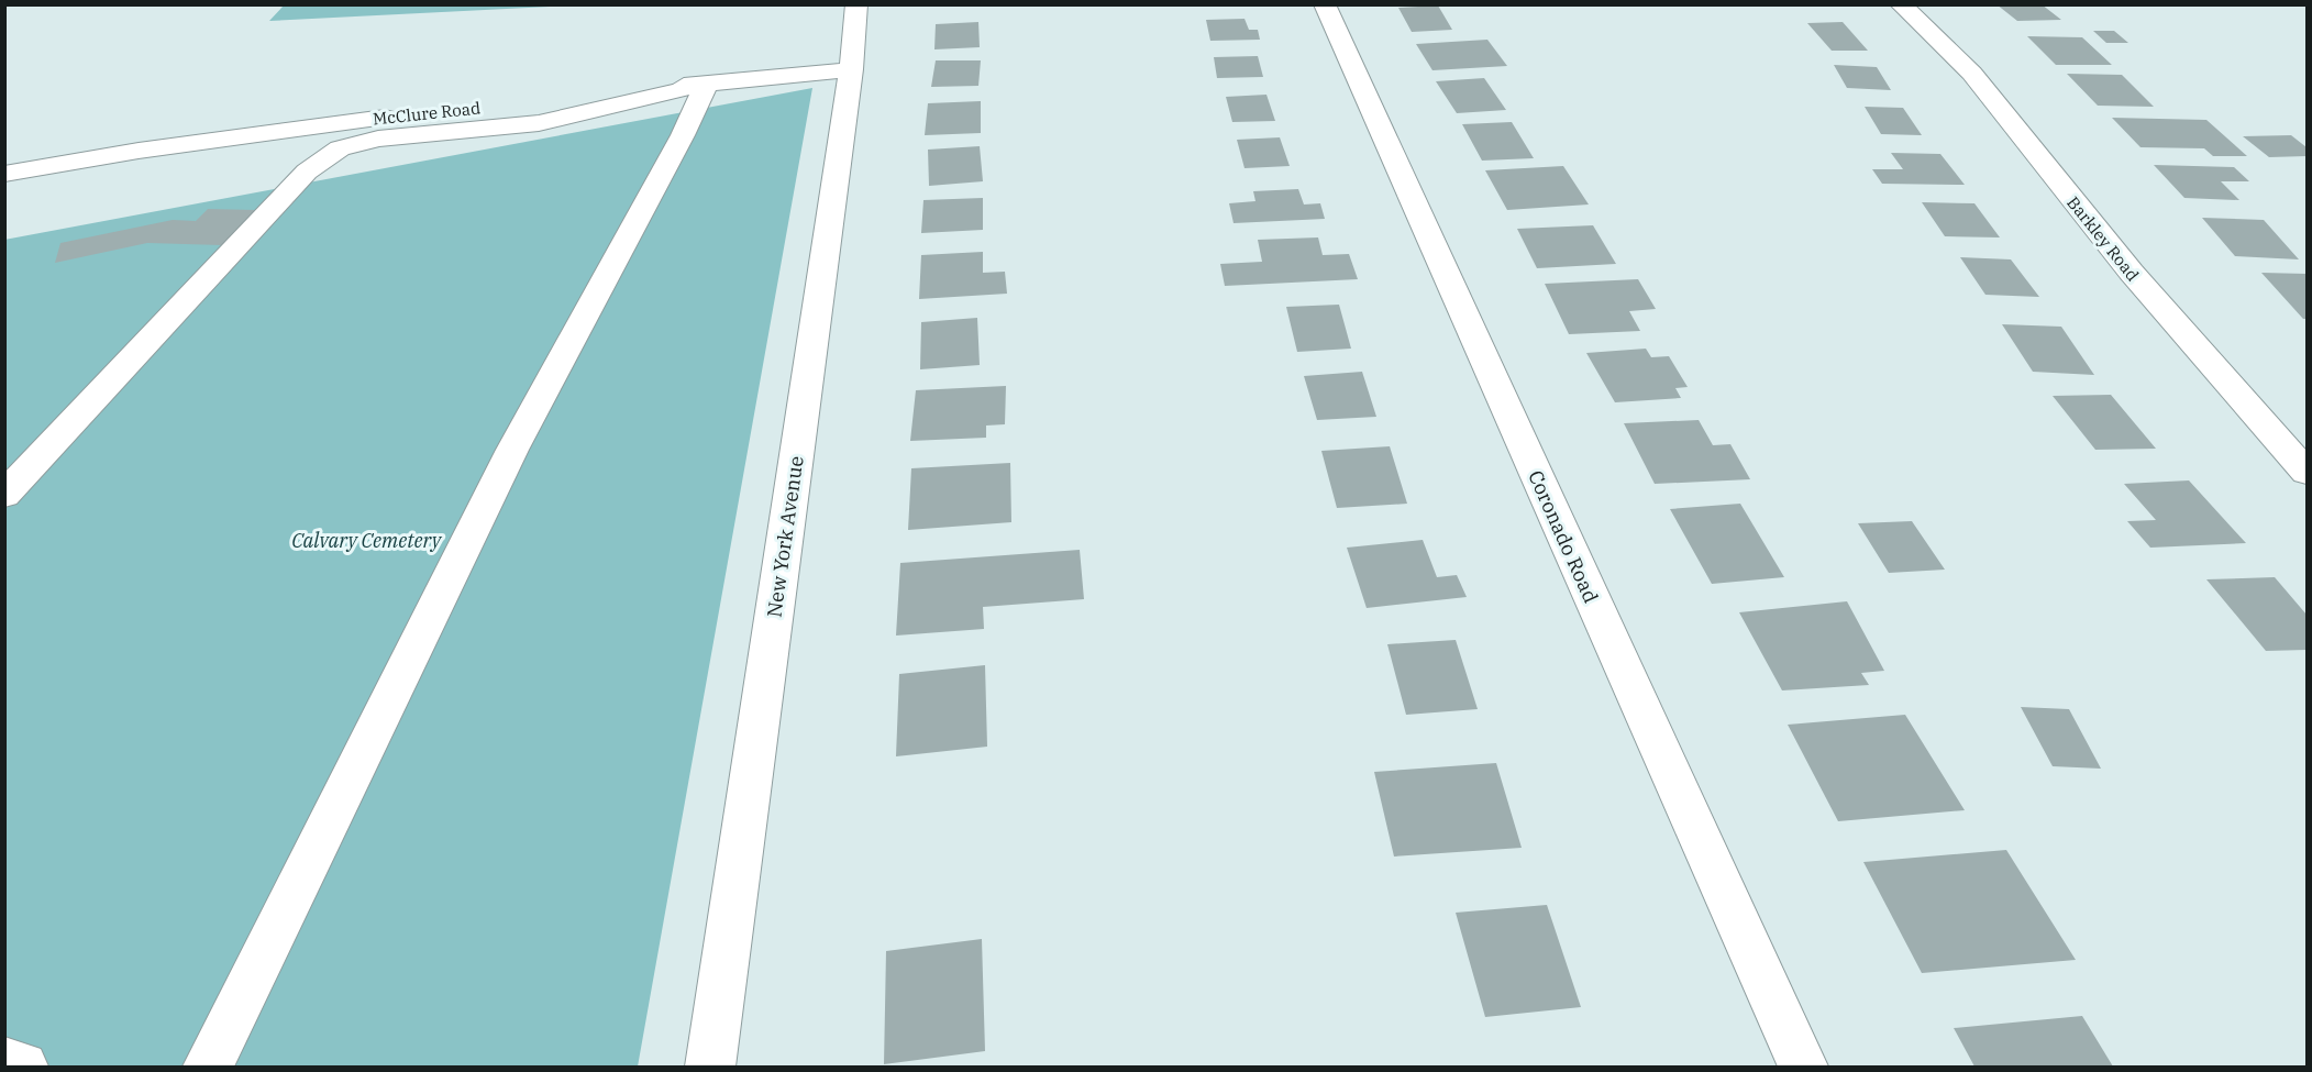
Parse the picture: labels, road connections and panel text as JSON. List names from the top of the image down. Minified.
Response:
{"streets":{"street":["McClure Road","Barkley Road","New York Avenue","Coronado Road"]},"crossings":[["McClure Road","New York Avenue"]],"parks":["Calvary Cemetery"]}
